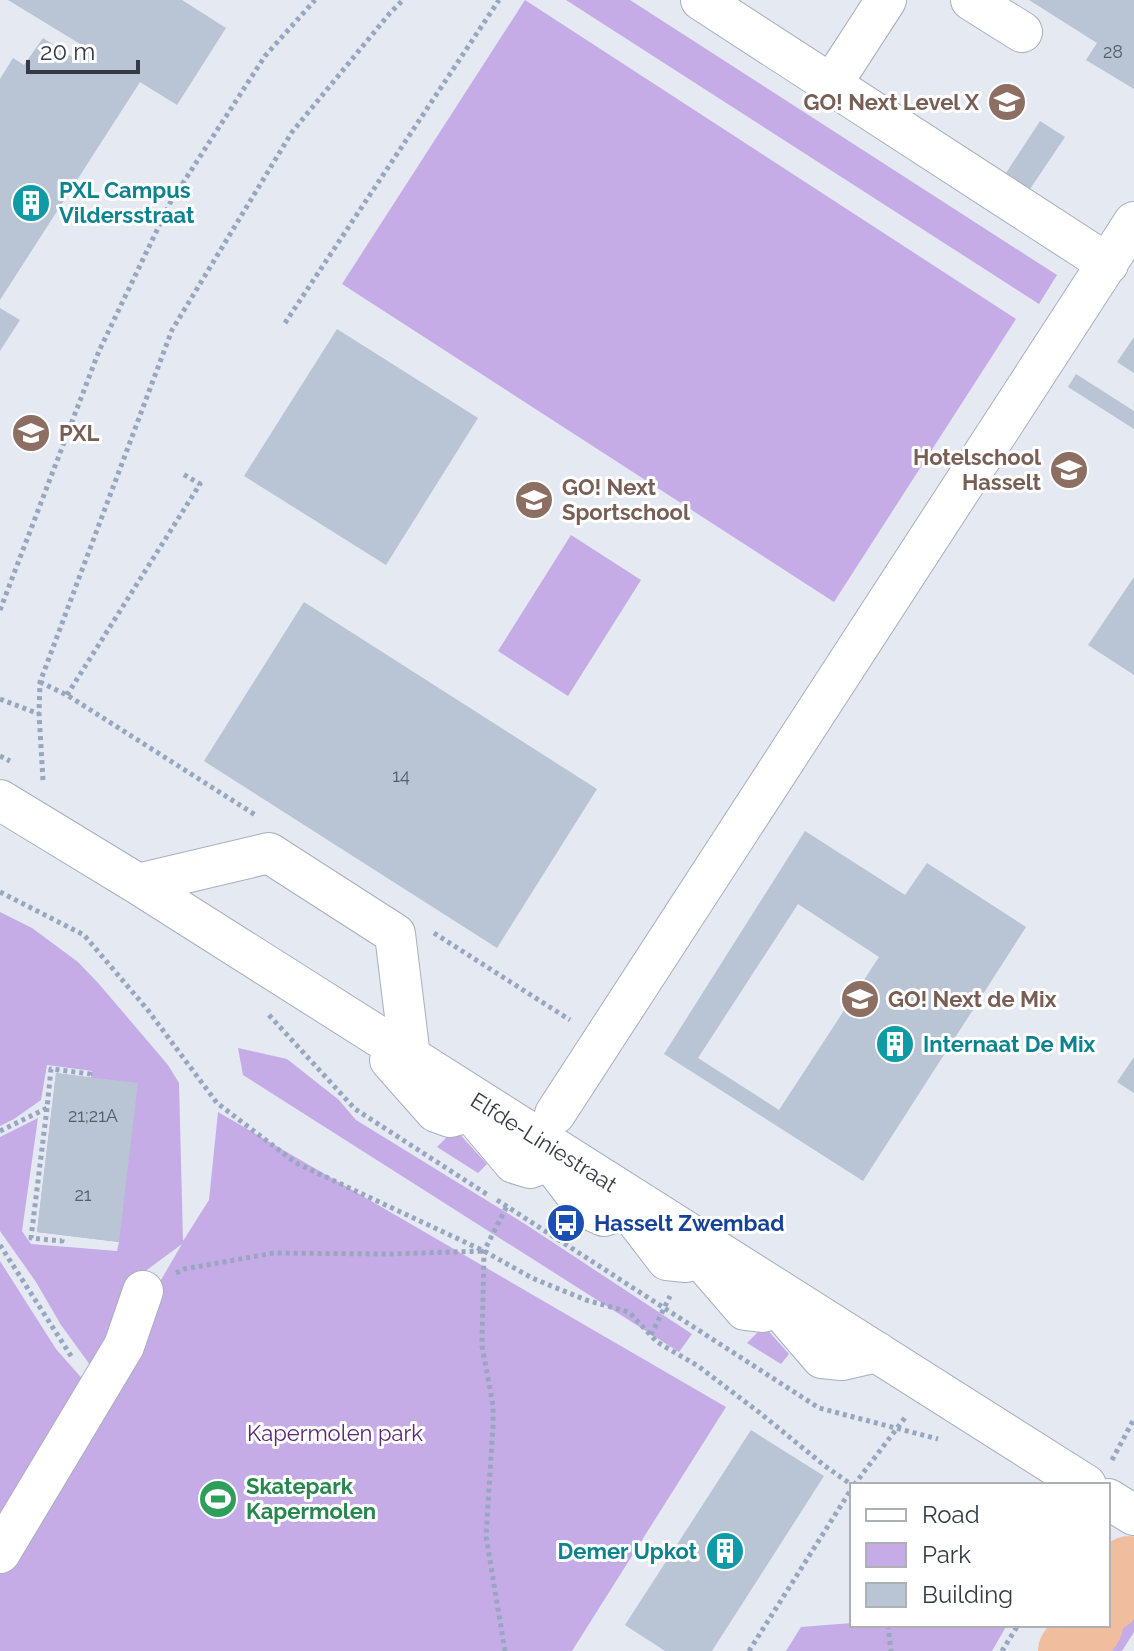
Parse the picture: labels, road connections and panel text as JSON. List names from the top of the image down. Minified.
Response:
{"streets":{"street":["Elfde-Liniestraat"]},"parks":["Kapermolen park"],"places":{"school or university":["GO! Next Level X","PXL","Hotelschool Hasselt","GO! Next Sportschool","GO! Next de Mix"],"building":["PXL Campus Vildersstraat","Internaat De Mix","Demer Upkot"],"bus stop":["Hasselt Zwembad"],"sports":["Skatepark Kapermolen"]},"house_numbers":["28","14","21;21A","21"],"legend":["Road","Park","Building"],"scale_bar":"20 m"}
